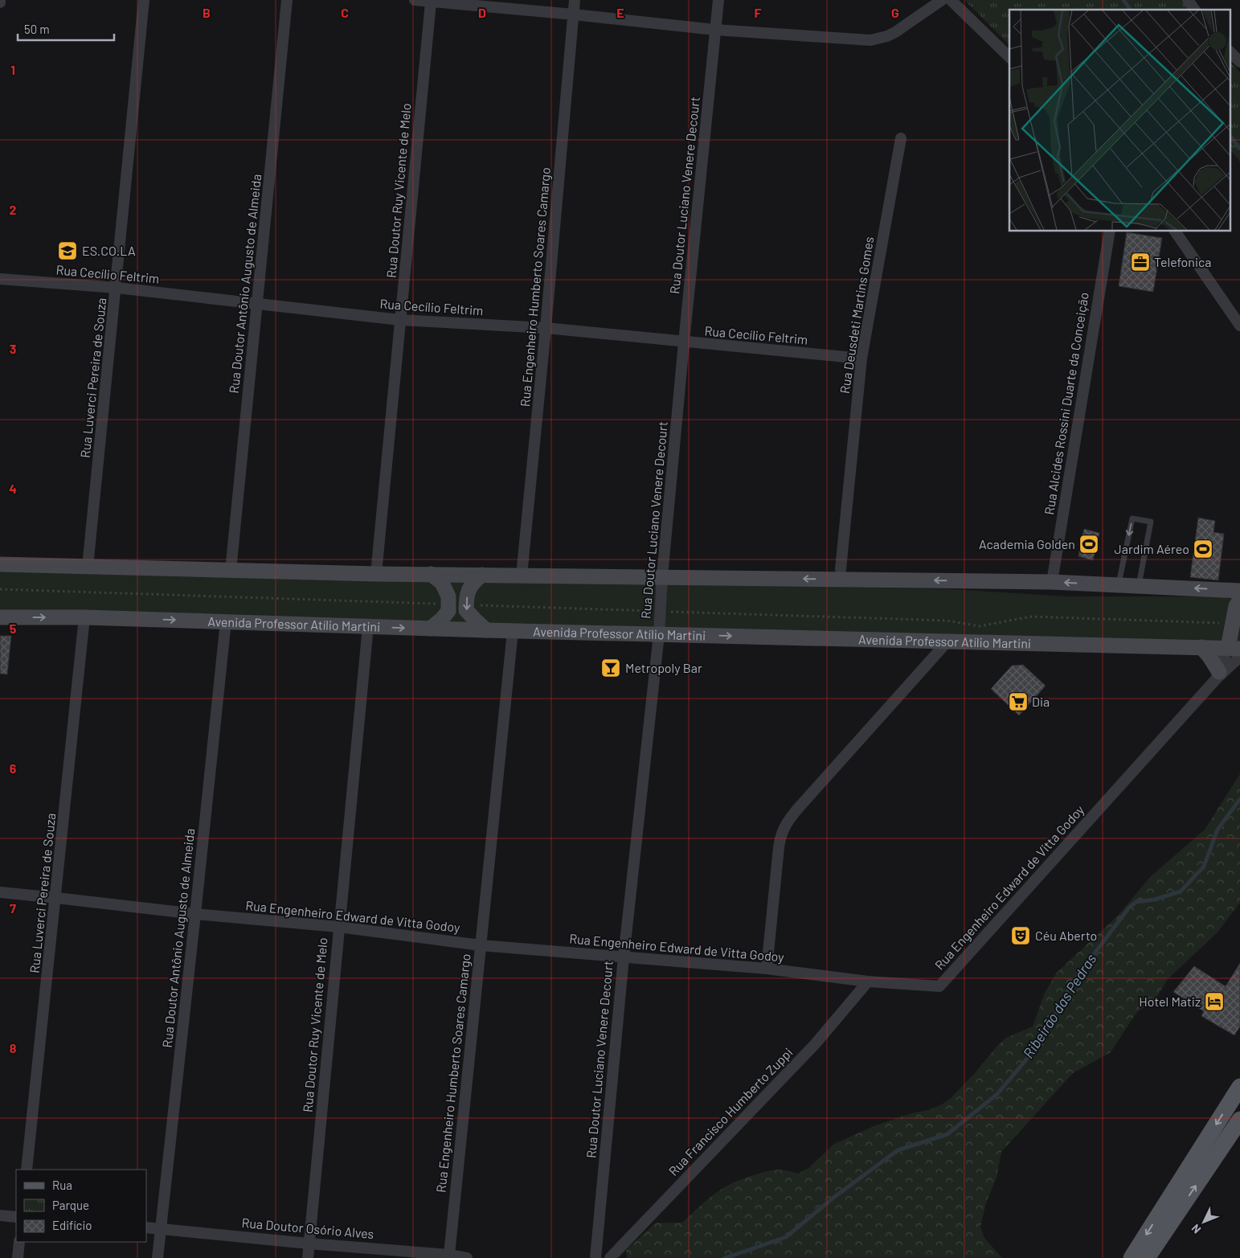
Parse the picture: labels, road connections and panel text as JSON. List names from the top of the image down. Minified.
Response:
{"streets":{"main road":["Avenida Professor Atílio Martini"],"street":["Rua Doutor Ruy Vicente de Melo","Rua Doutor Luciano Venere Decourt","Rua Cecílio Feltrim","Rua Doutor Antônio Augusto de Almeida","Rua Engenheiro Humberto Soares Camargo","Rua Deusdeti Martins Gomes","Rua Luverci Pereira de Souza","Rua Alcides Rossini Duarte da Conceição","Rua Engenheiro Edward de Vitta Godoy","Rua Francisco Humberto Zuppi","Rua Doutor Osório Alves"]},"crossings":[["Rua Doutor Ruy Vicente de Melo","Rua Cecílio Feltrim"],["Rua Doutor Ruy Vicente de Melo","Avenida Professor Atílio Martini"],["Rua Doutor Ruy Vicente de Melo","Rua Engenheiro Edward de Vitta Godoy"],["Rua Doutor Ruy Vicente de Melo","Rua Doutor Osório Alves"],["Rua Doutor Luciano Venere Decourt","Rua Cecílio Feltrim"],["Rua Doutor Luciano Venere Decourt","Avenida Professor Atílio Martini"],["Rua Doutor Luciano Venere Decourt","Rua Engenheiro Edward de Vitta Godoy"],["Rua Cecílio Feltrim","Rua Doutor Antônio Augusto de Almeida"],["Rua Cecílio Feltrim","Rua Engenheiro Humberto Soares Camargo"],["Rua Cecílio Feltrim","Rua Deusdeti Martins Gomes"],["Rua Cecílio Feltrim","Rua Luverci Pereira de Souza"],["Rua Doutor Antônio Augusto de Almeida","Avenida Professor Atílio Martini"],["Rua Doutor Antônio Augusto de Almeida","Rua Engenheiro Edward de Vitta Godoy"],["Rua Doutor Antônio Augusto de Almeida","Rua Doutor Osório Alves"],["Rua Engenheiro Humberto Soares Camargo","Avenida Professor Atílio Martini"],["Rua Engenheiro Humberto Soares Camargo","Rua Engenheiro Edward de Vitta Godoy"],["Rua Engenheiro Humberto Soares Camargo","Rua Doutor Osório Alves"],["Rua Luverci Pereira de Souza","Avenida Professor Atílio Martini"],["Rua Luverci Pereira de Souza","Rua Engenheiro Edward de Vitta Godoy"],["Avenida Professor Atílio Martini","Rua Engenheiro Edward de Vitta Godoy"],["Rua Engenheiro Edward de Vitta Godoy","Rua Francisco Humberto Zuppi"]],"water":["Ribeirão das Pedras"],"places":{"school or university":["ES.CO.LA"],"office":["Telefonica"],"sports":["Academia Golden","Jardim Aéreo"],"bar":["Metropoly Bar"],"supermarket":["Dia"],"theatre":["Céu Aberto"],"hotel":["Hotel Matiz"]},"legend":["Rua","Parque","Edifício"],"scale_bar":"50 m","north":"bottom left","grid":{"columns":["B","C","D","E","F","G"],"rows":["1","2","3","4","5","6","7","8"]}}
